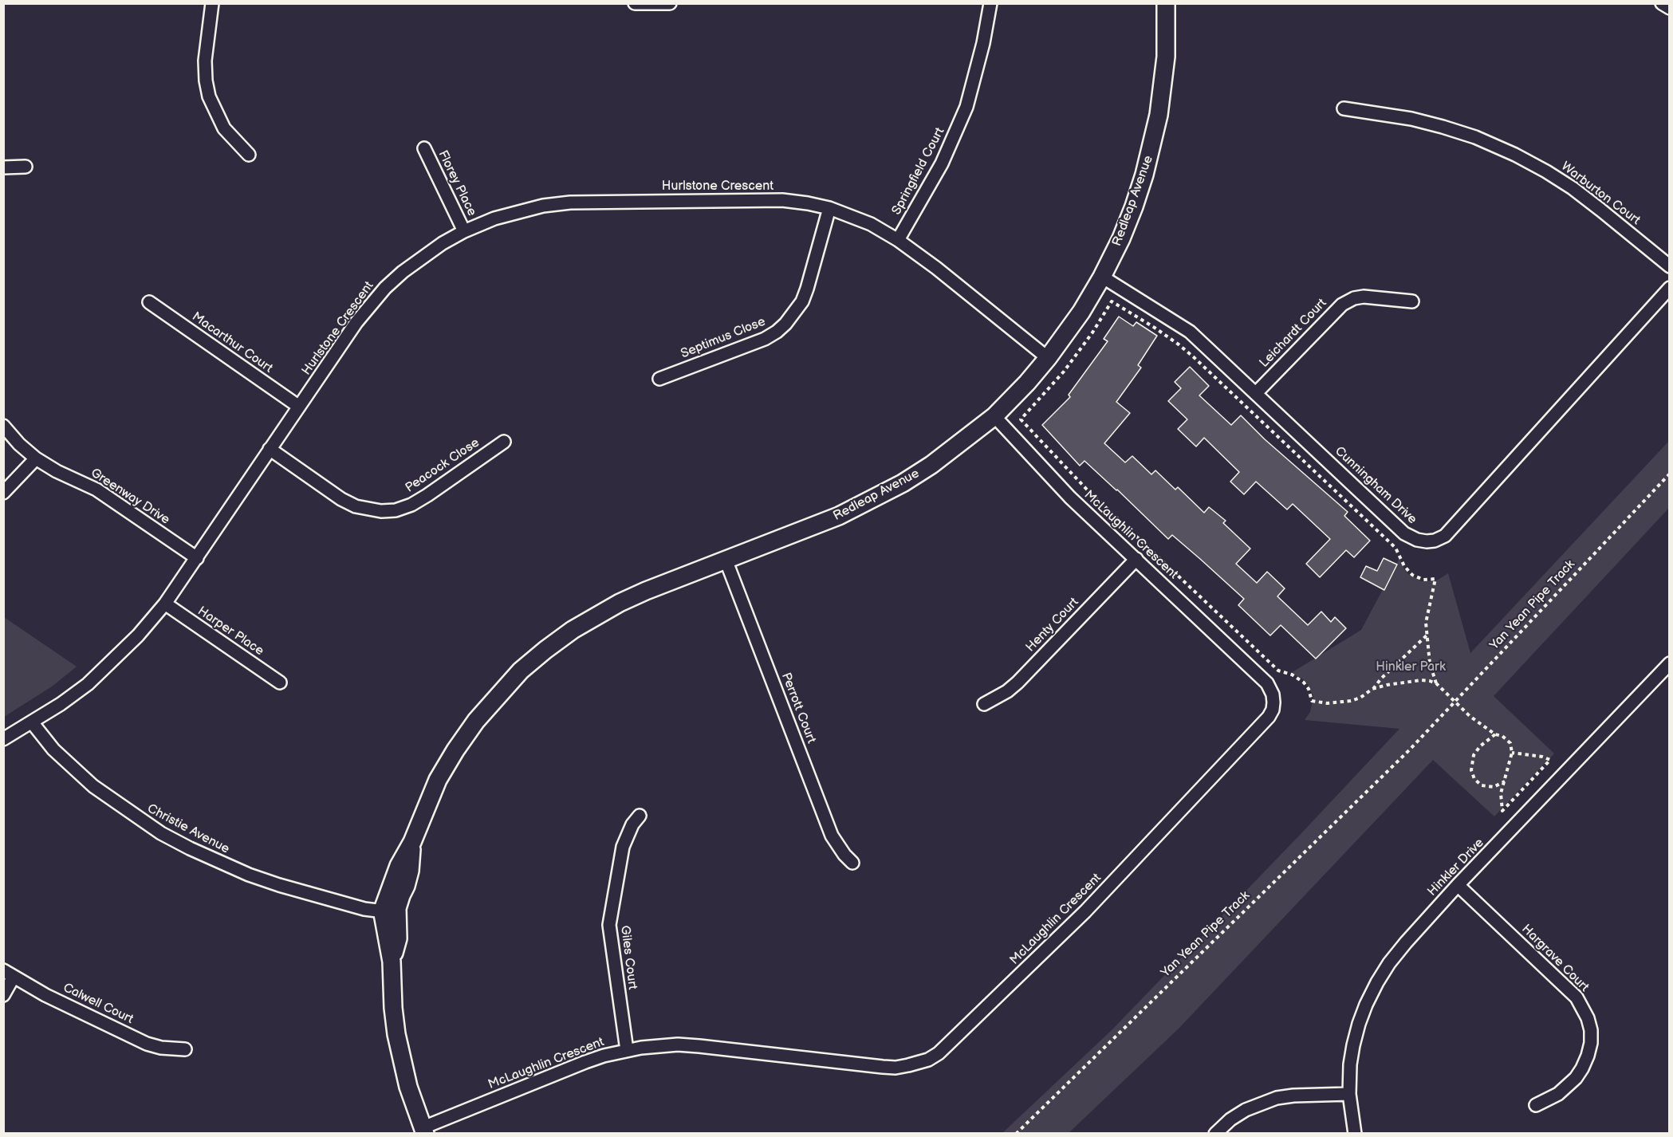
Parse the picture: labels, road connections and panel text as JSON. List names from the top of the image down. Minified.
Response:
{"streets":{"street":["Springfield Court","Florey Place","Hurlstone Crescent","Warburton Court","Redleap Avenue","Leichardt Court","Septimus Close","Macarthur Court","Peacock Close","Cunningham Drive","Greenway Drive","McLaughlin Crescent","Henty Court","Harper Place","Perrott Court","Christie Avenue","Hinkler Drive","Giles Court","Hargrave Court","Calwell Court"],"path":["Yan Yean Pipe Track"]},"crossings":[["Springfield Court","Hurlstone Crescent"],["Florey Place","Hurlstone Crescent"],["Hurlstone Crescent","Redleap Avenue"],["Hurlstone Crescent","Septimus Close"],["Hurlstone Crescent","Macarthur Court"],["Hurlstone Crescent","Peacock Close"],["Hurlstone Crescent","Greenway Drive"],["Hurlstone Crescent","Harper Place"],["Hurlstone Crescent","Christie Avenue"],["Redleap Avenue","Cunningham Drive"],["Redleap Avenue","McLaughlin Crescent"],["Redleap Avenue","Perrott Court"],["Redleap Avenue","Christie Avenue"],["Leichardt Court","Cunningham Drive"],["McLaughlin Crescent","Henty Court"],["McLaughlin Crescent","Giles Court"],["Hinkler Drive","Hargrave Court"]],"parks":["Hinkler Park"]}
